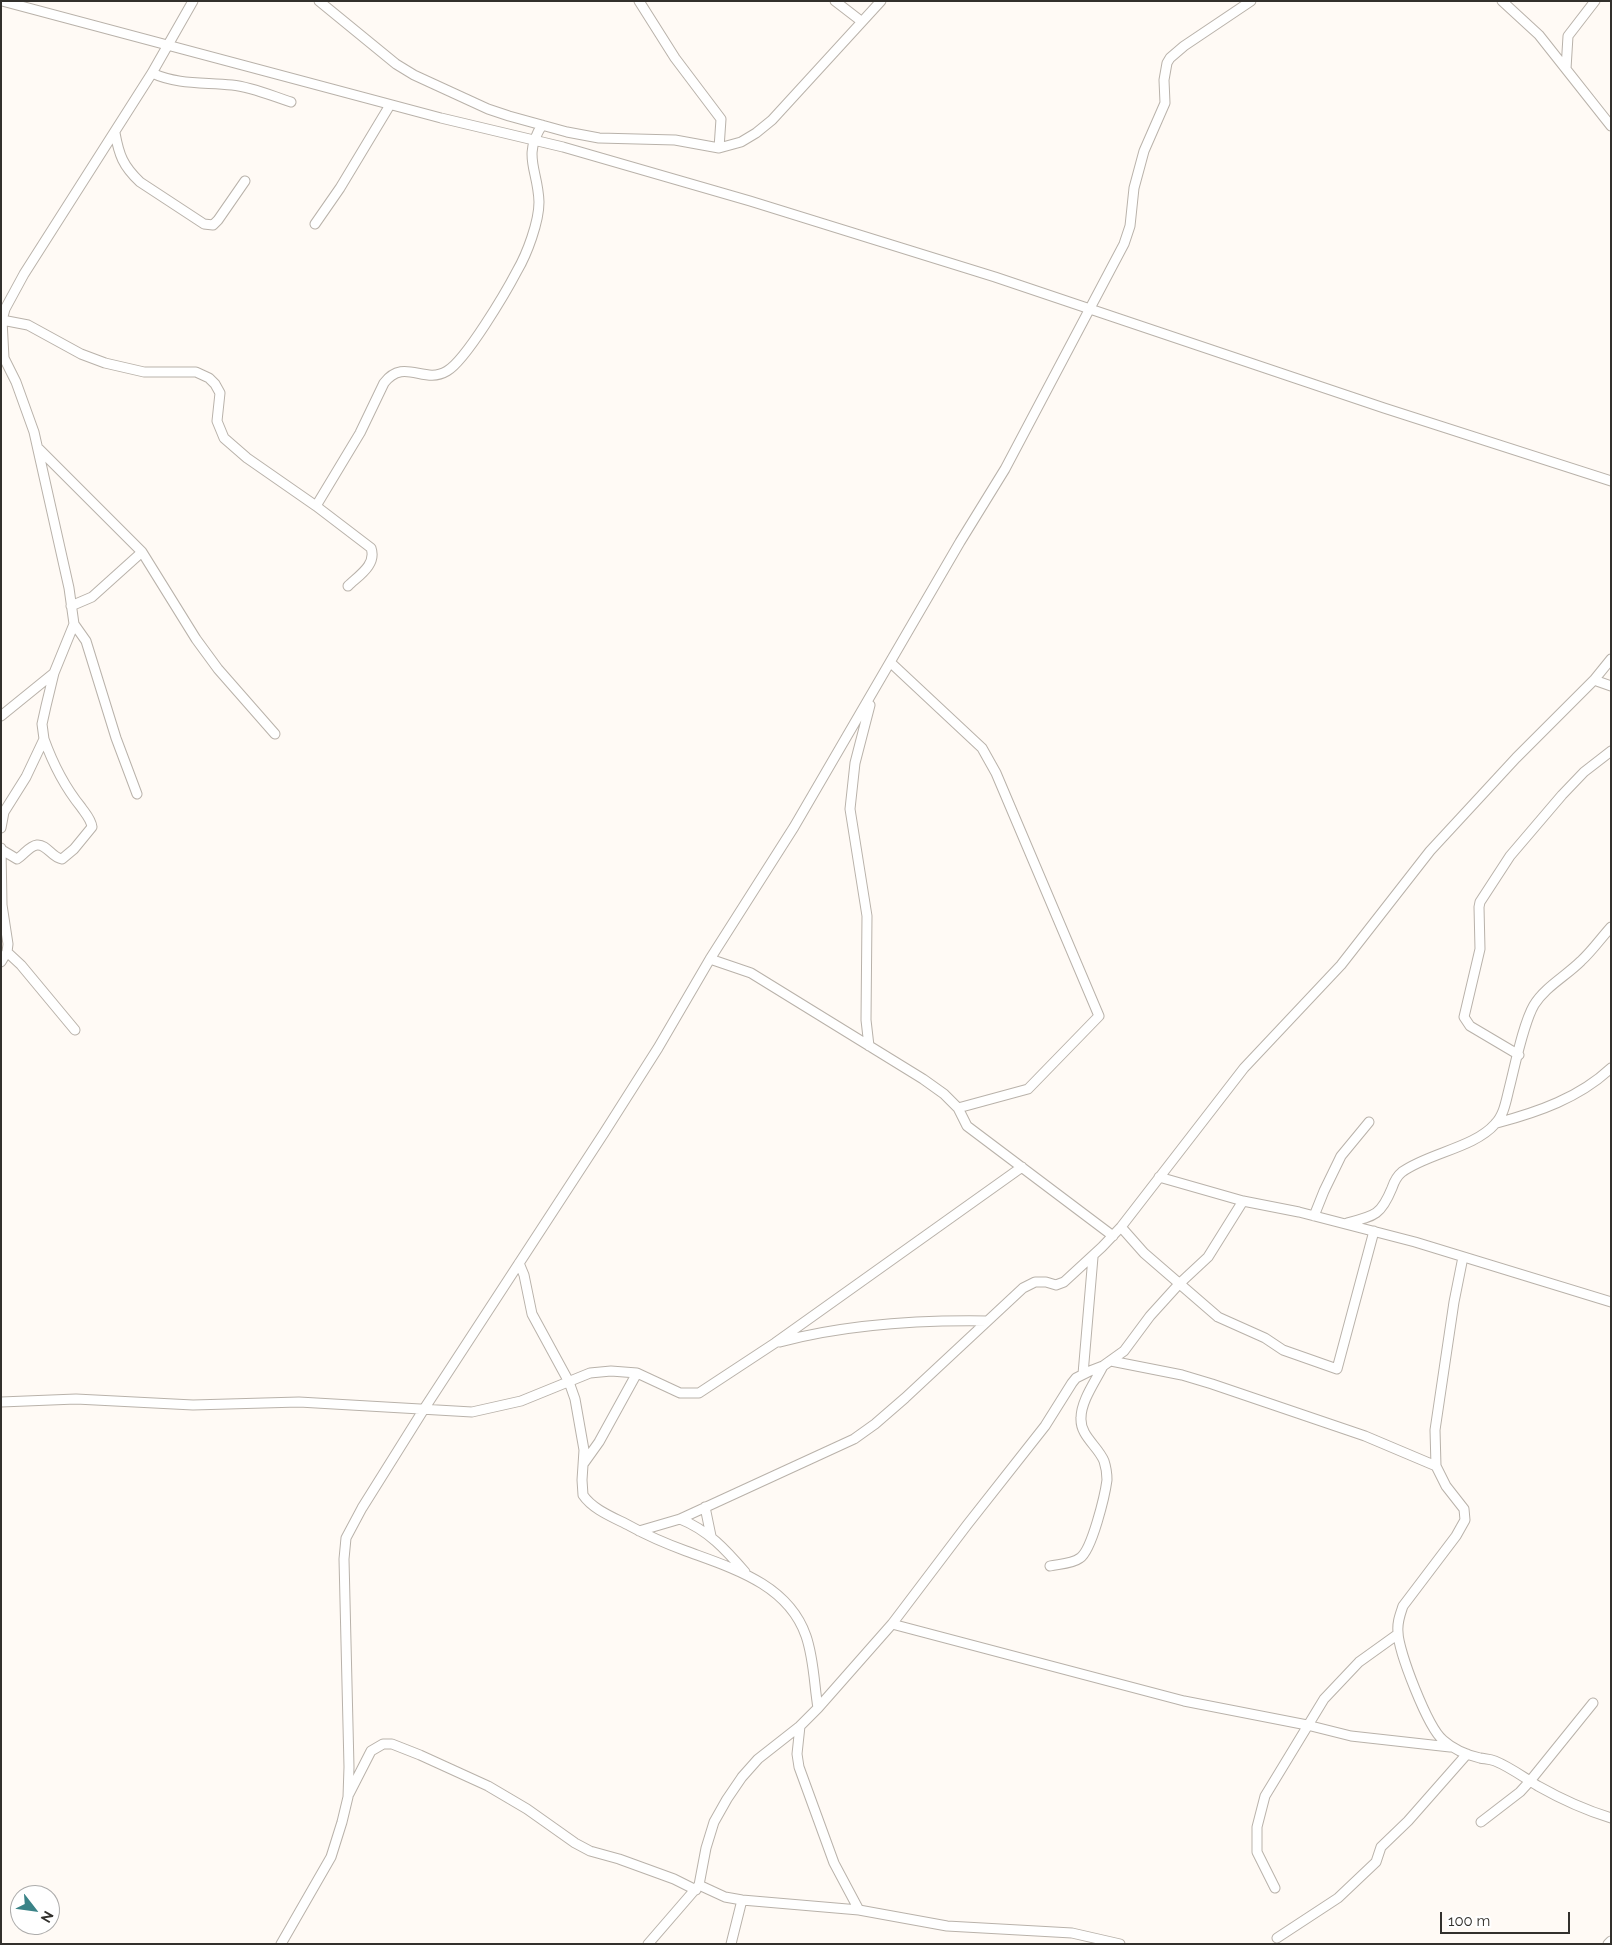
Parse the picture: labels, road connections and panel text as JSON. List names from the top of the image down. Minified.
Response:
{"scale_bar":"100 m","north":"bottom right"}
